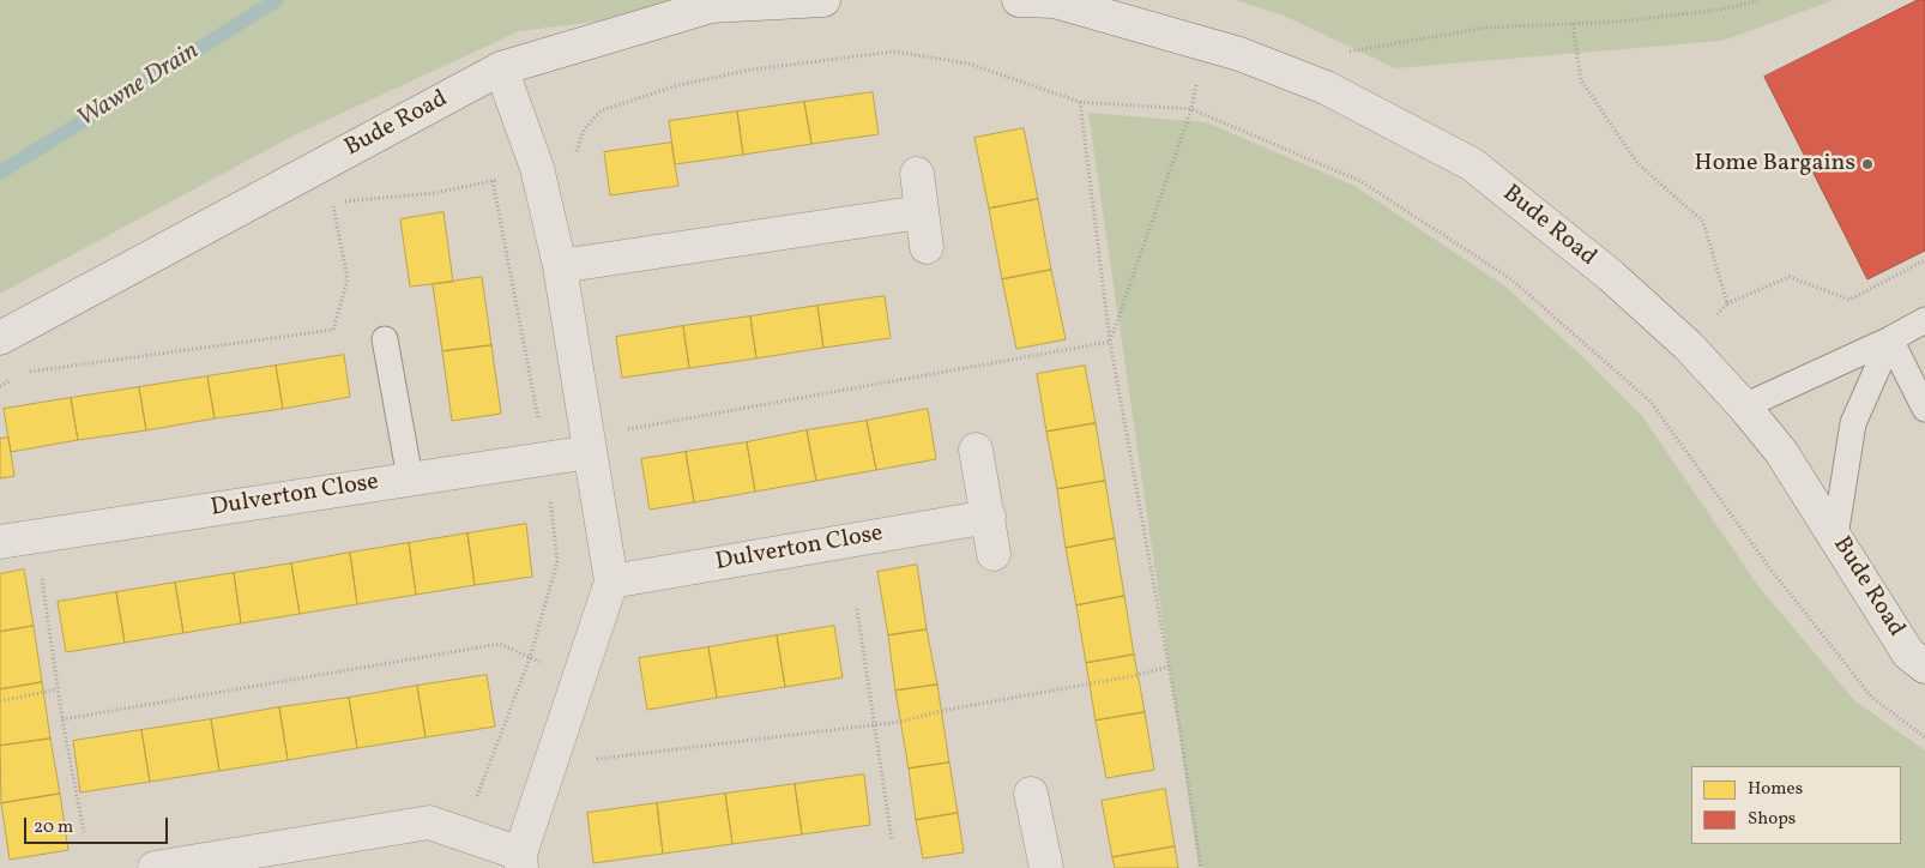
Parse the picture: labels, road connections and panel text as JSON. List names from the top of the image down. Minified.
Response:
{"streets":{"street":["Bude Road","Dulverton Close"]},"water":["Wawne Drain"],"places":["Home Bargains"],"legend":["Homes","Shops"],"scale_bar":"20 m"}
